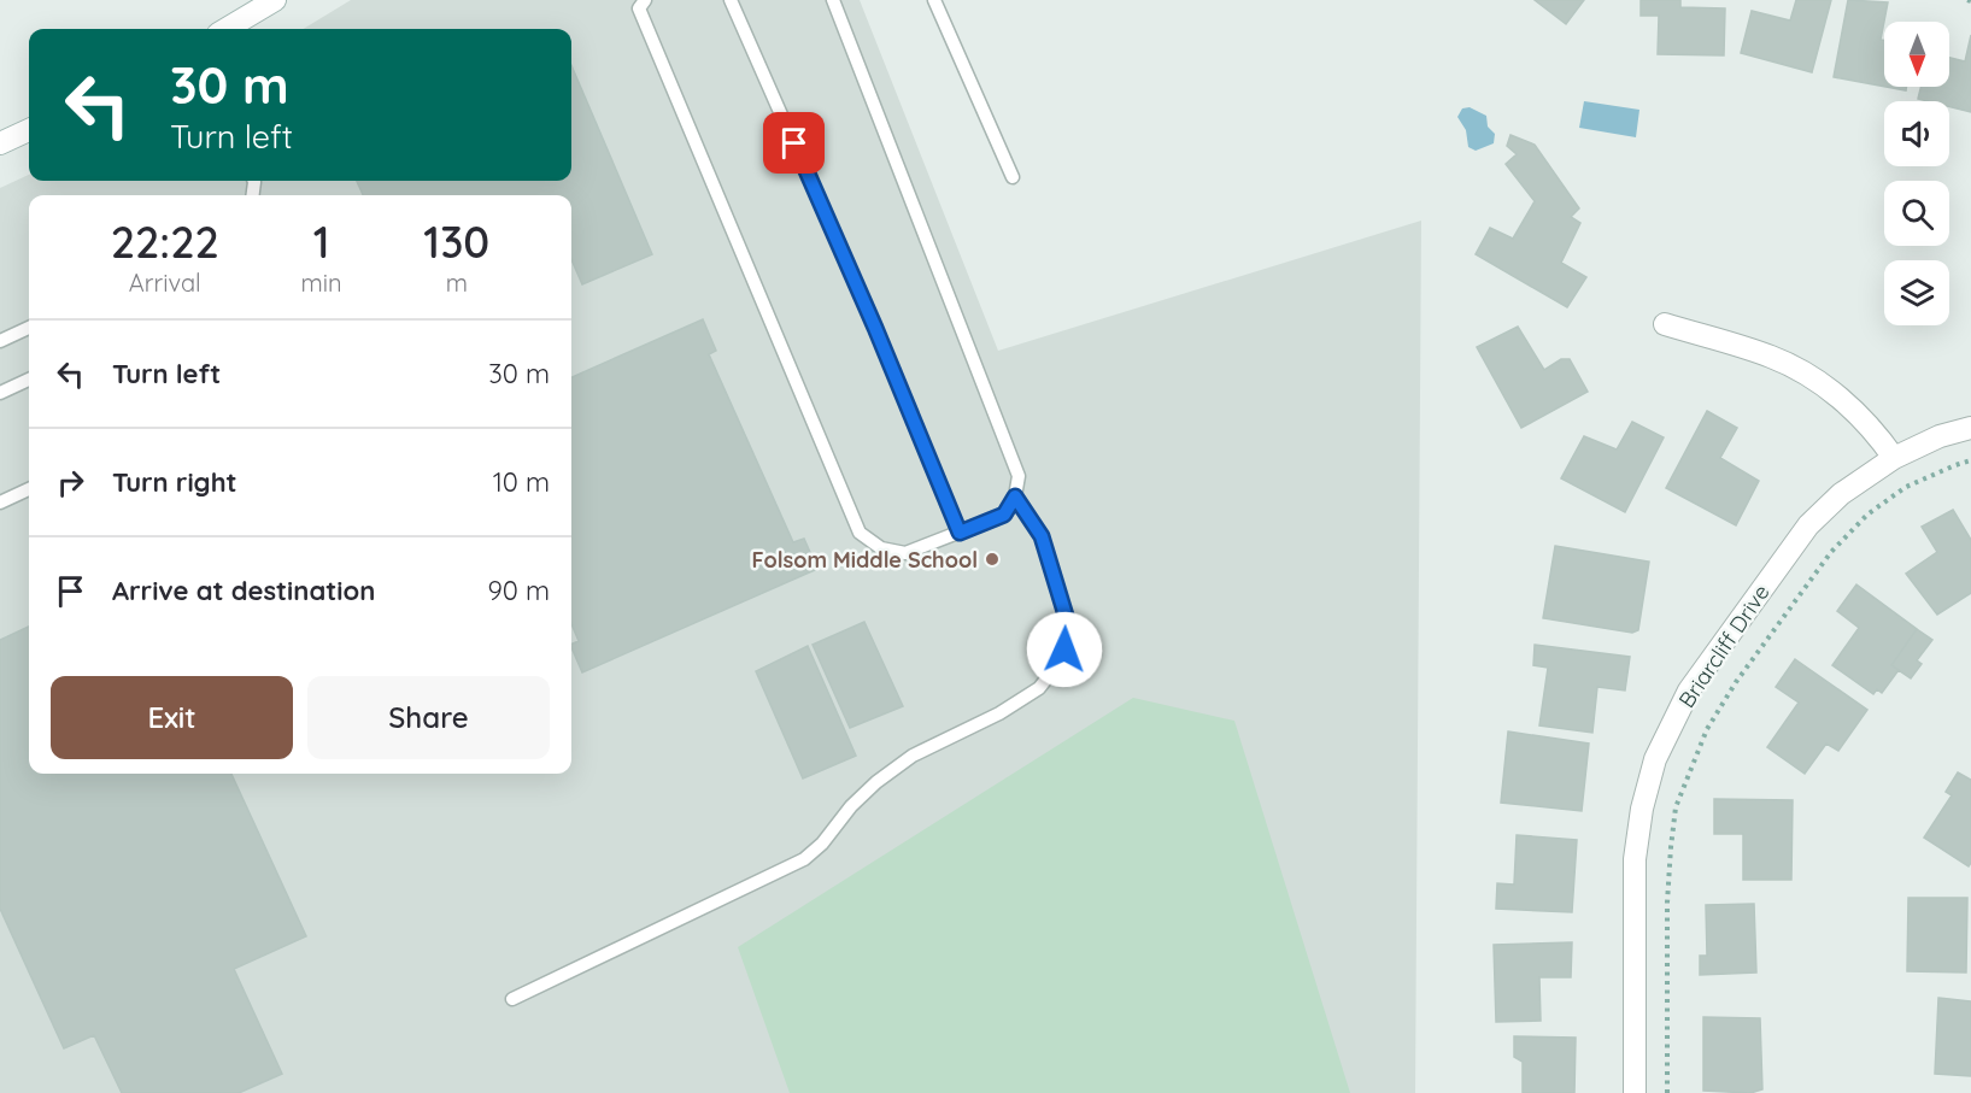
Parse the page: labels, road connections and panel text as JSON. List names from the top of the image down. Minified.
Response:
{"streets":{"street":["Briarcliff Drive"]},"places":["Folsom Middle School"],"north":"bottom","page":{"turn":["30 m","Turn left"],"eta":["22:22","Arrival","1","min","130","m"],"list":[{"name":"Turn left","value":"30 m"},{"name":"Turn right","value":"10 m"},{"name":"Arrive at destination","value":"90 m"}],"buttons":["Exit","Share"]}}
